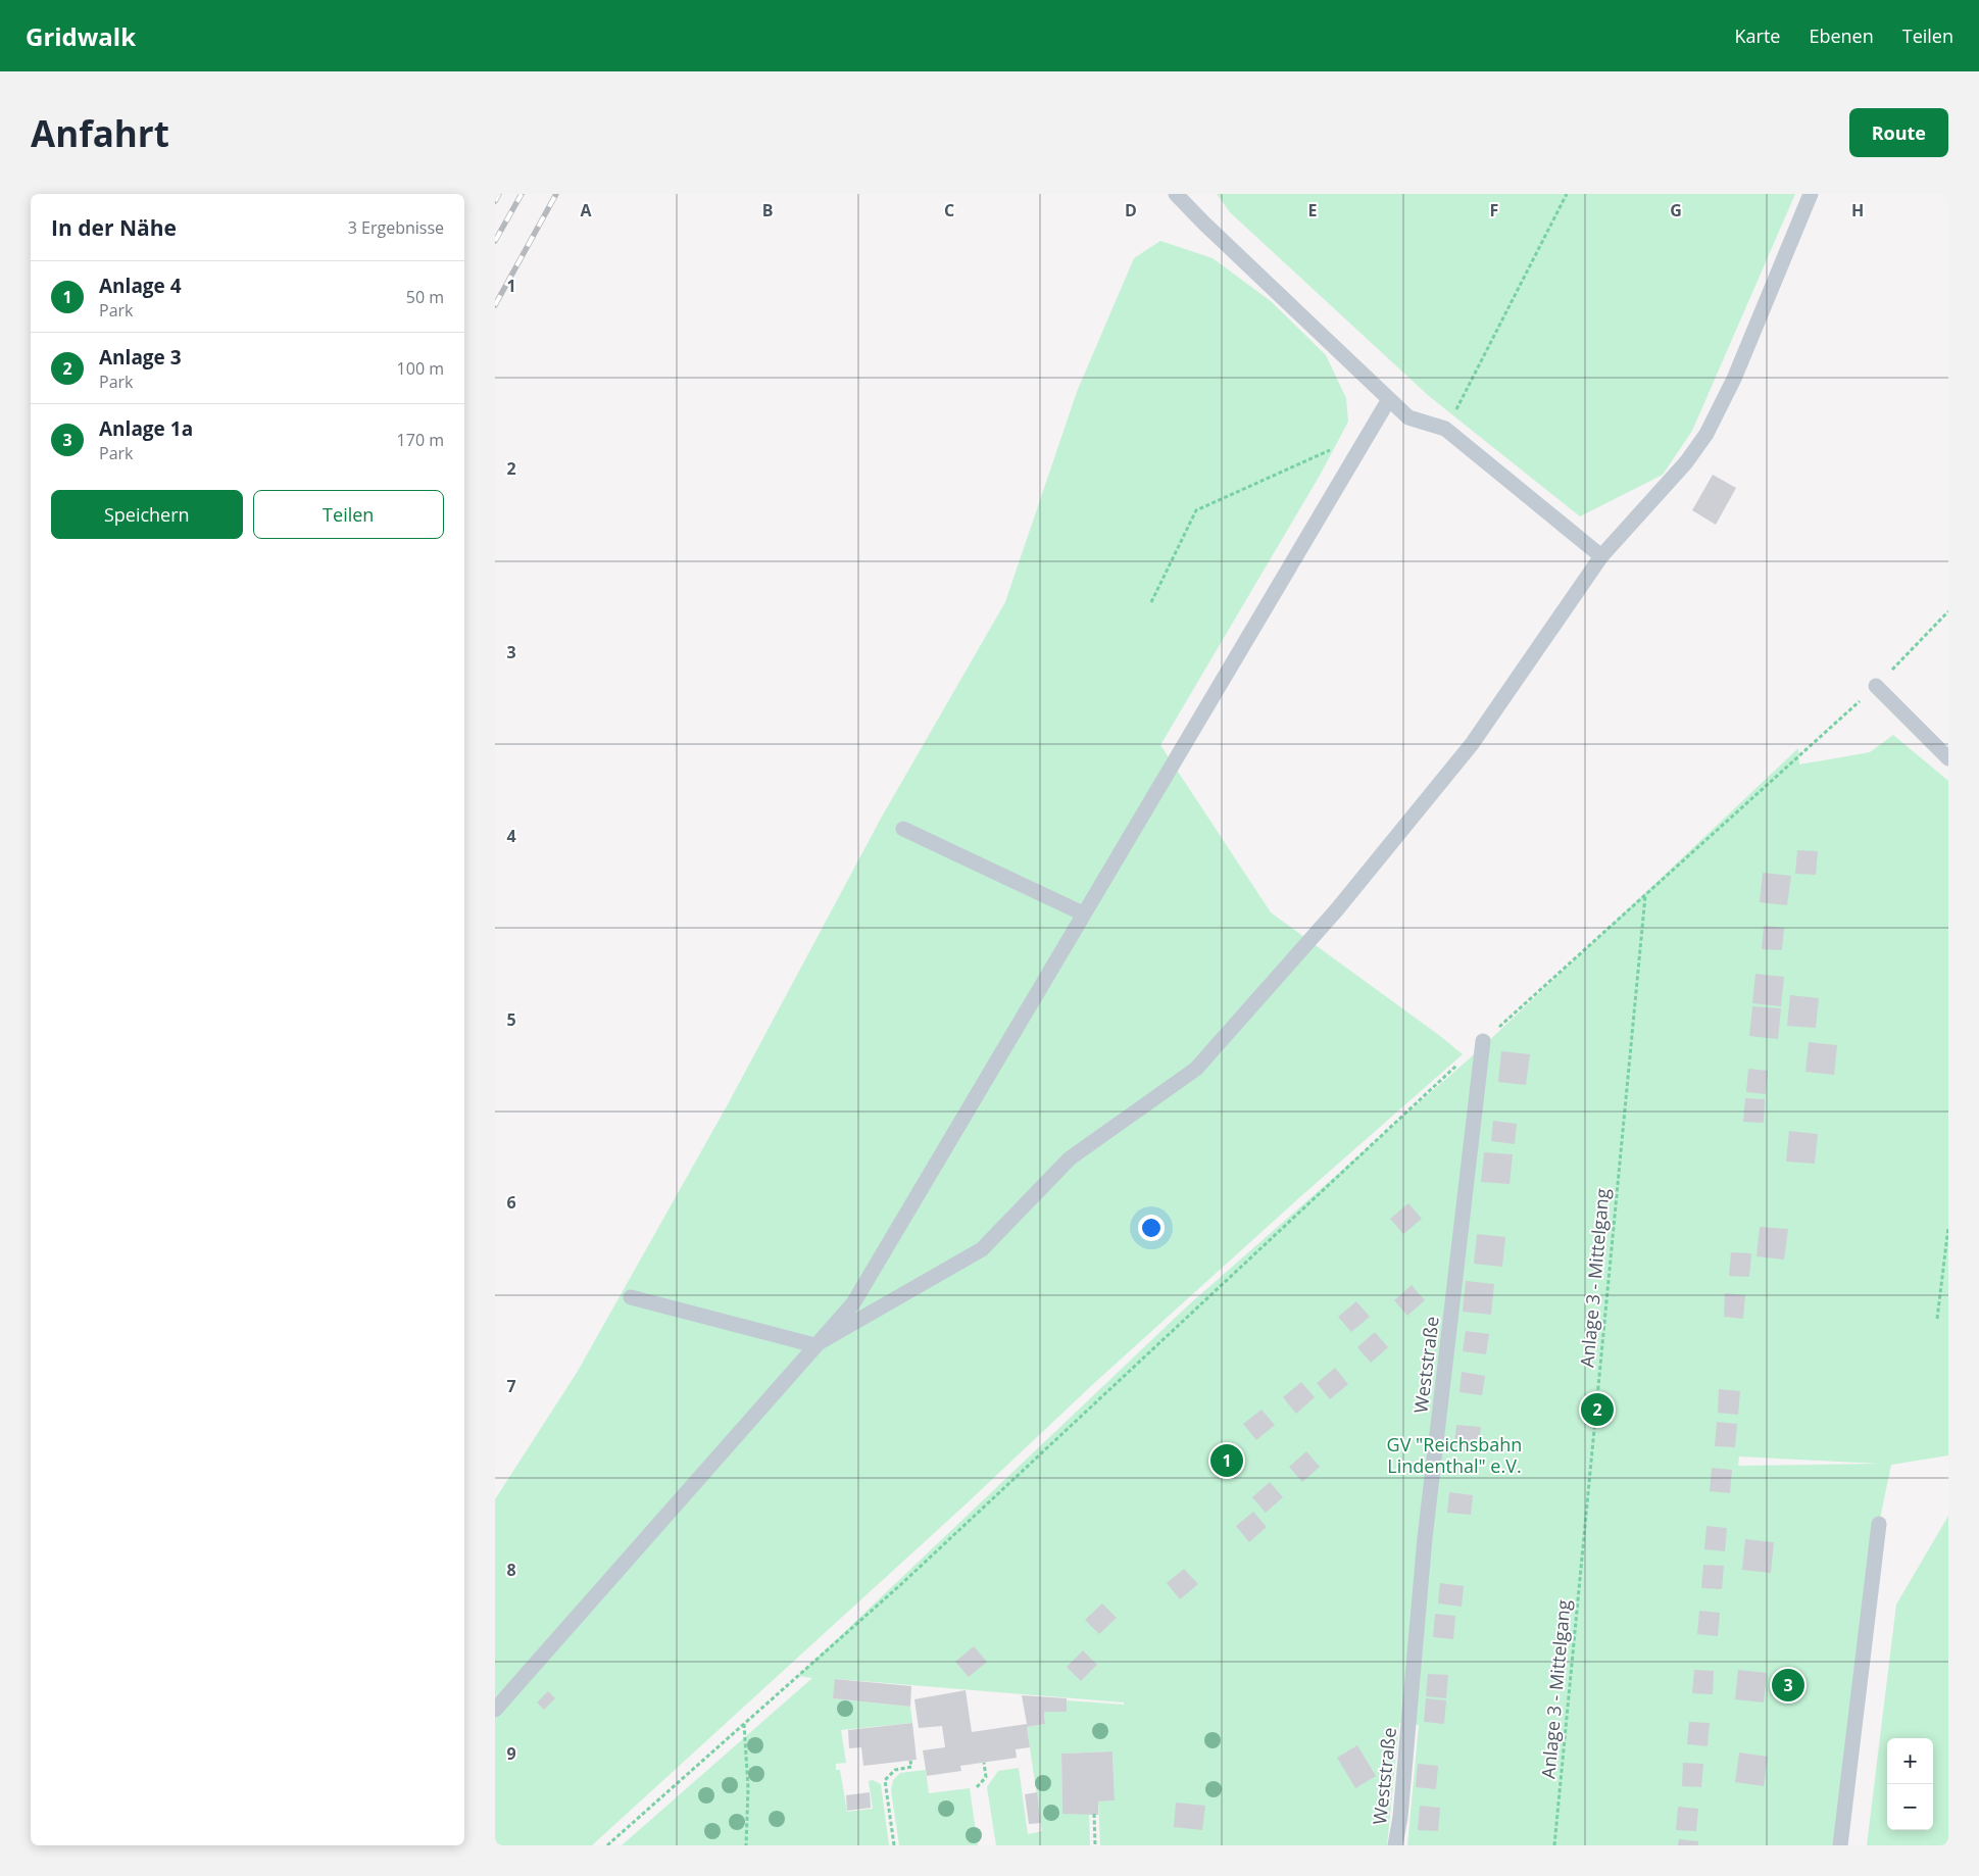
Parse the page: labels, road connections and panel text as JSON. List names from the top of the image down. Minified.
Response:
{"streets":{"lane":["Weststraße"],"path":["Anlage 3 - Mittelgang"]},"parks":["GV \"Reichsbahn Lindenthal\" e.V."],"page":{"header":"Gridwalk","nav":["Karte","Ebenen","Teilen"],"buttons":["Route",["Speichern","Teilen"]],"title":"Anfahrt","heading":["In der Nähe","3 Ergebnisse"],"list":[{"mark":"1","name":"Anlage 4","note":"Park","value":"50 m"},{"mark":"2","name":"Anlage 3","note":"Park","value":"100 m"},{"mark":"3","name":"Anlage 1a","note":"Park","value":"170 m"}],"pins":["2","1","3"],"map_buttons":["+","−"]},"grid":{"columns":["A","B","C","D","E","F","G","H"],"rows":["1","2","3","4","5","6","7","8","9"]}}
